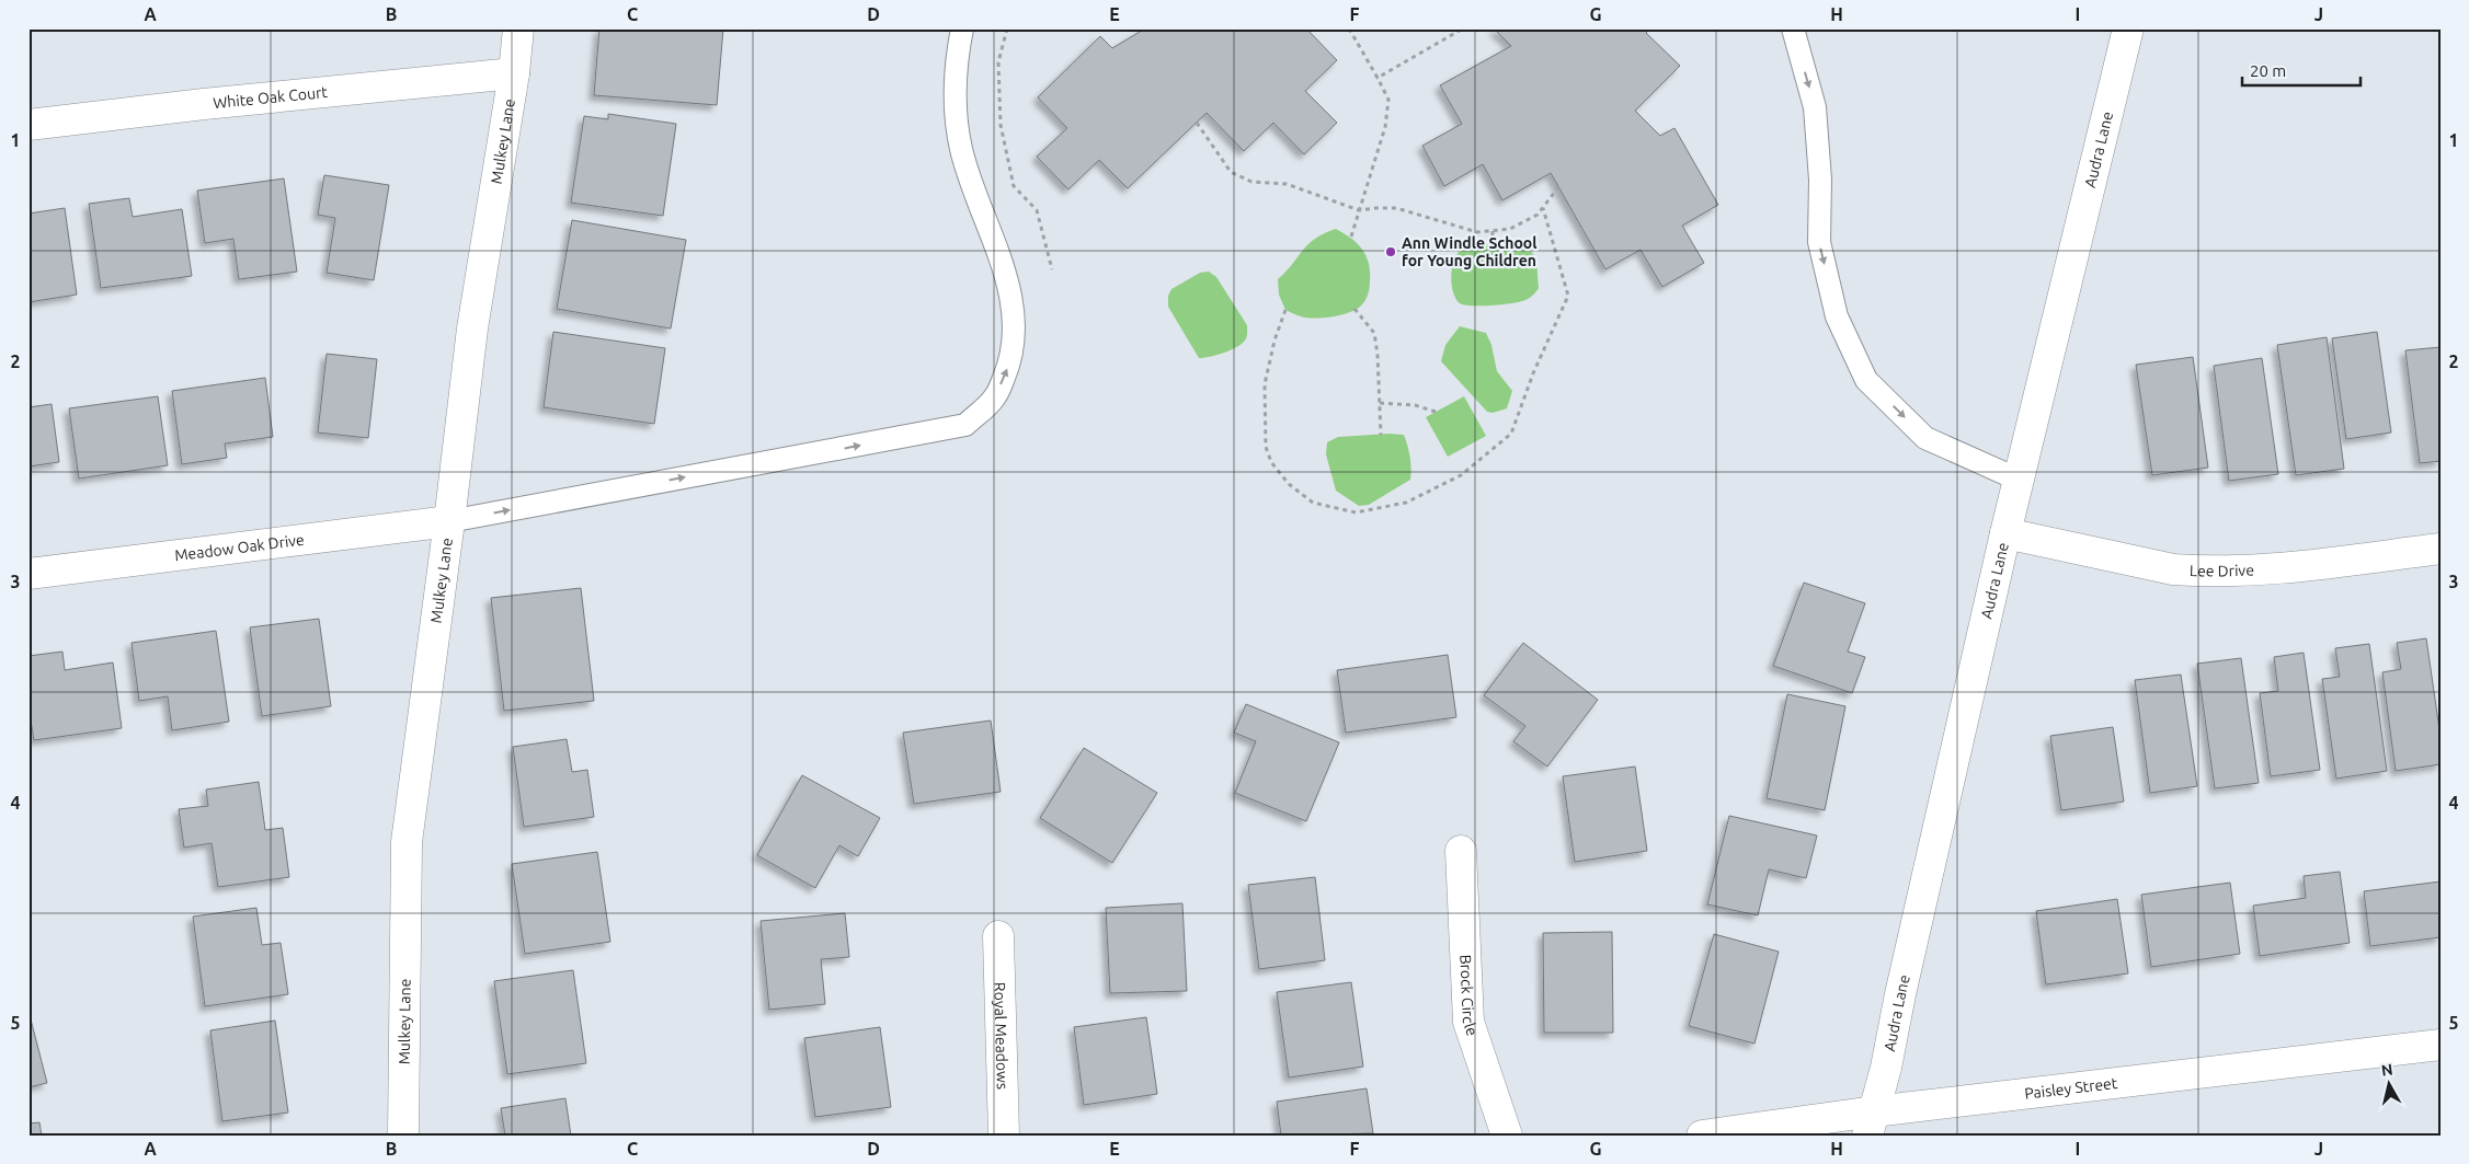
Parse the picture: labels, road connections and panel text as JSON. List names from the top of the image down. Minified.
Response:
{"streets":{"street":["White Oak Court","Mulkey Lane","Audra Lane","Meadow Oak Drive","Lee Drive","Brock Circle","Royal Meadows","Paisley Street"]},"crossings":[["White Oak Court","Mulkey Lane"],["Mulkey Lane","Meadow Oak Drive"],["Audra Lane","Lee Drive"],["Audra Lane","Paisley Street"]],"places":["Ann Windle School for Young Children"],"scale_bar":"20 m","north":"top","grid":{"columns":["A","B","C","D","E","F","G","H","I","J"],"rows":["1","2","3","4","5"]}}
